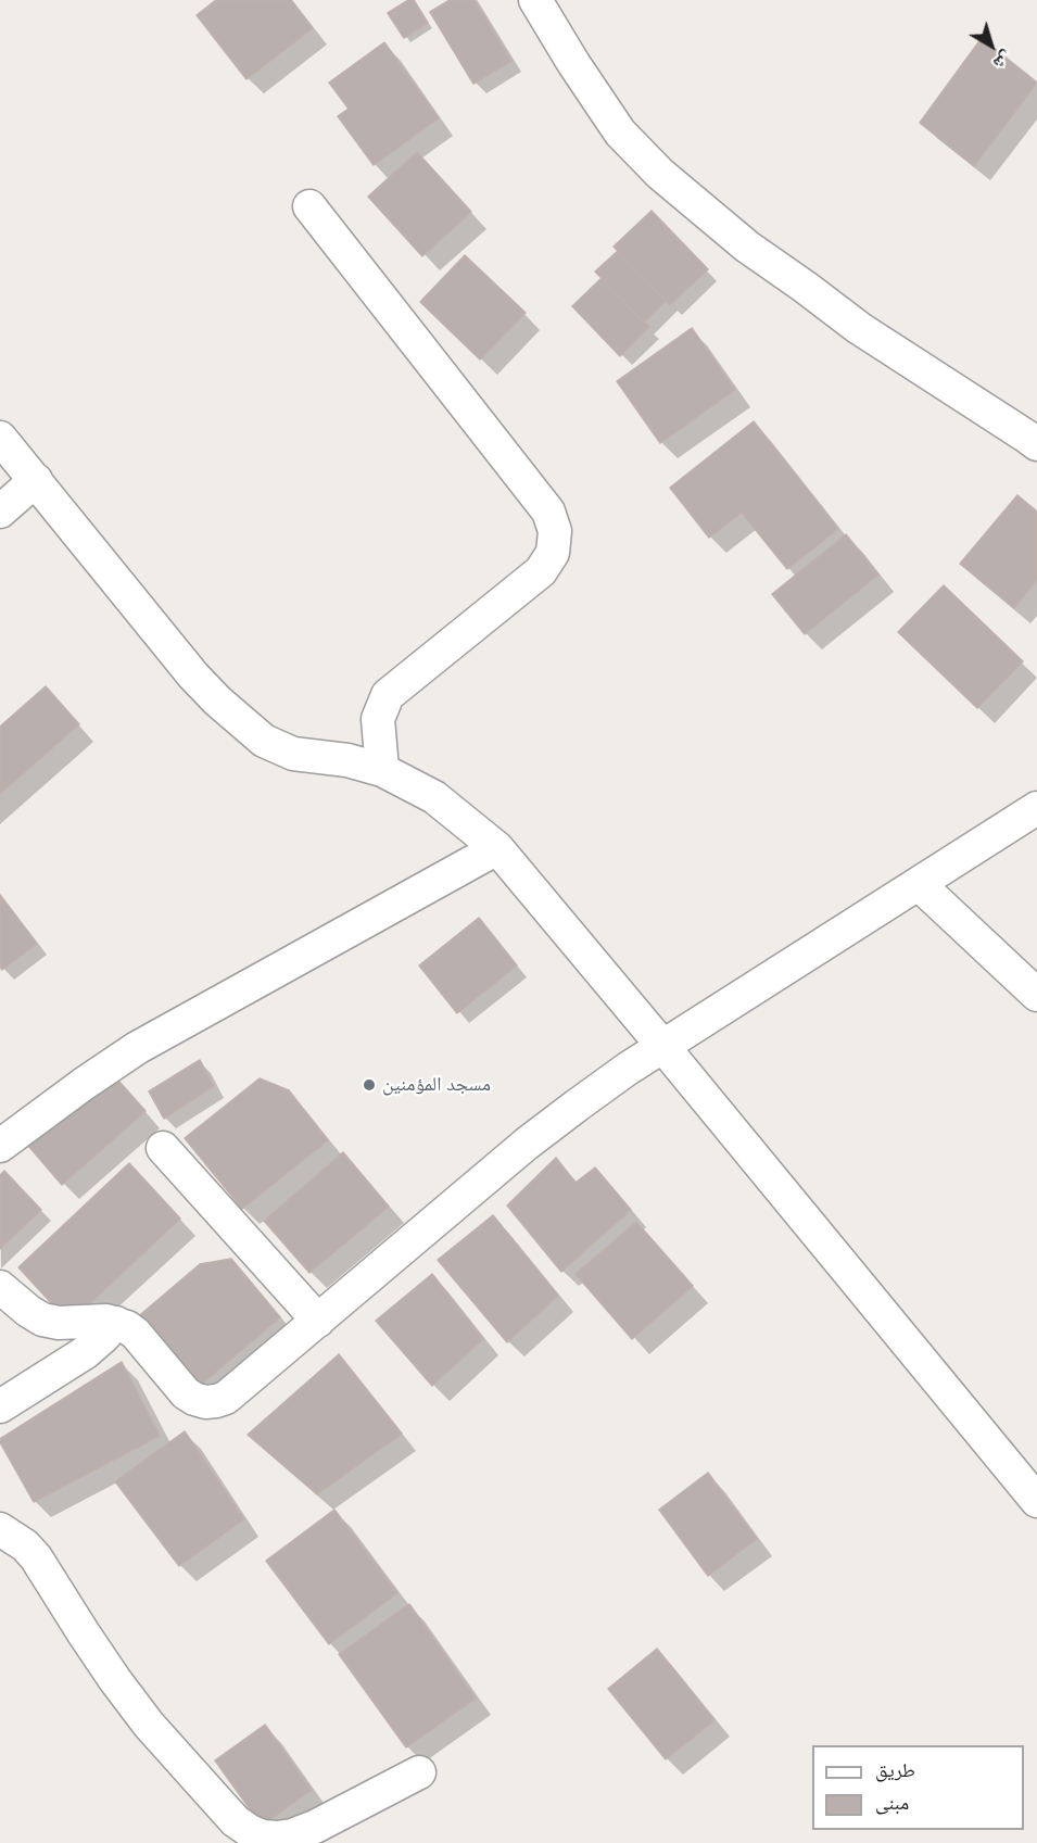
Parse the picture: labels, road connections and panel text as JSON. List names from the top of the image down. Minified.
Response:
{"places":["مسجد المؤمنين"],"legend":["طريق","مبنى"],"north":"bottom right"}
